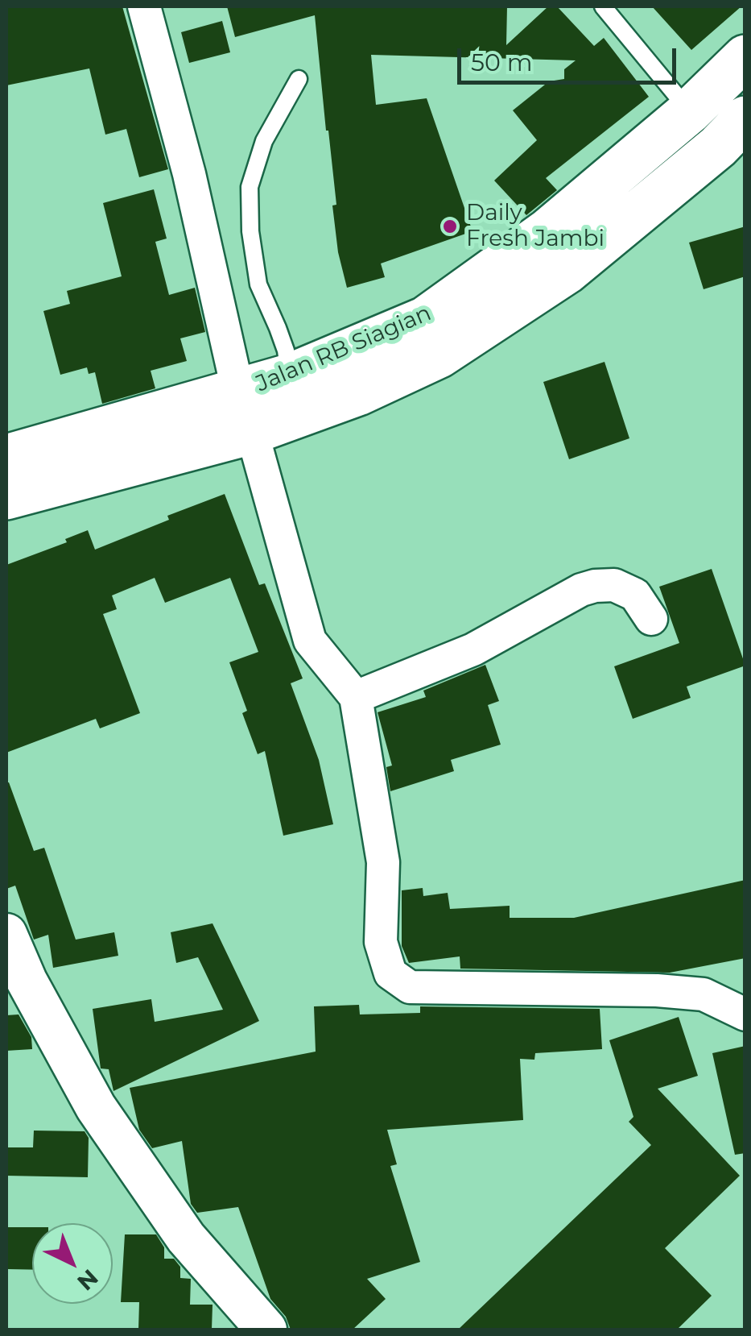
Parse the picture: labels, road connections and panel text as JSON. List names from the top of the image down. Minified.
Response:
{"streets":{"highway":["Jalan RB Siagian"]},"places":["Daily Fresh Jambi"],"scale_bar":"50 m","north":"bottom right"}
